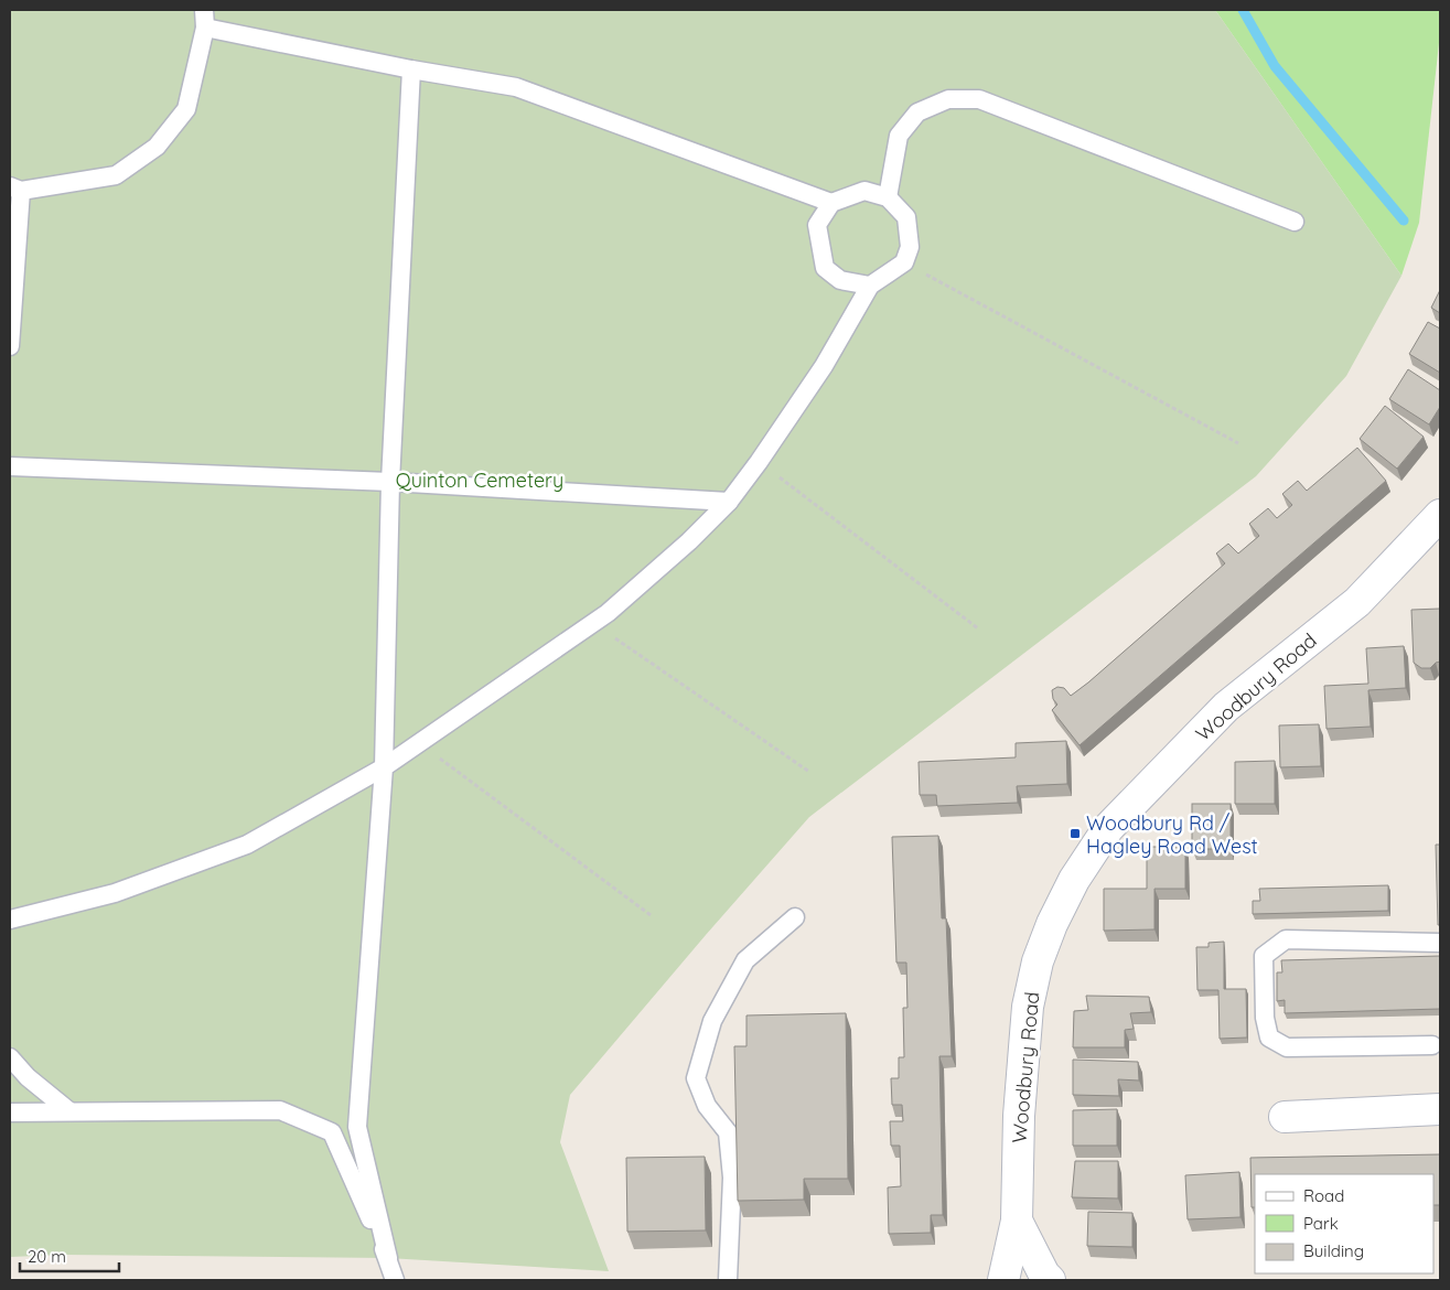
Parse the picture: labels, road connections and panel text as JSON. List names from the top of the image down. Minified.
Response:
{"streets":{"street":["Woodbury Road"]},"parks":["Quinton Cemetery"],"places":{"transit":["Woodbury Rd / Hagley Road West"]},"legend":["Road","Park","Building"],"scale_bar":"20 m"}
